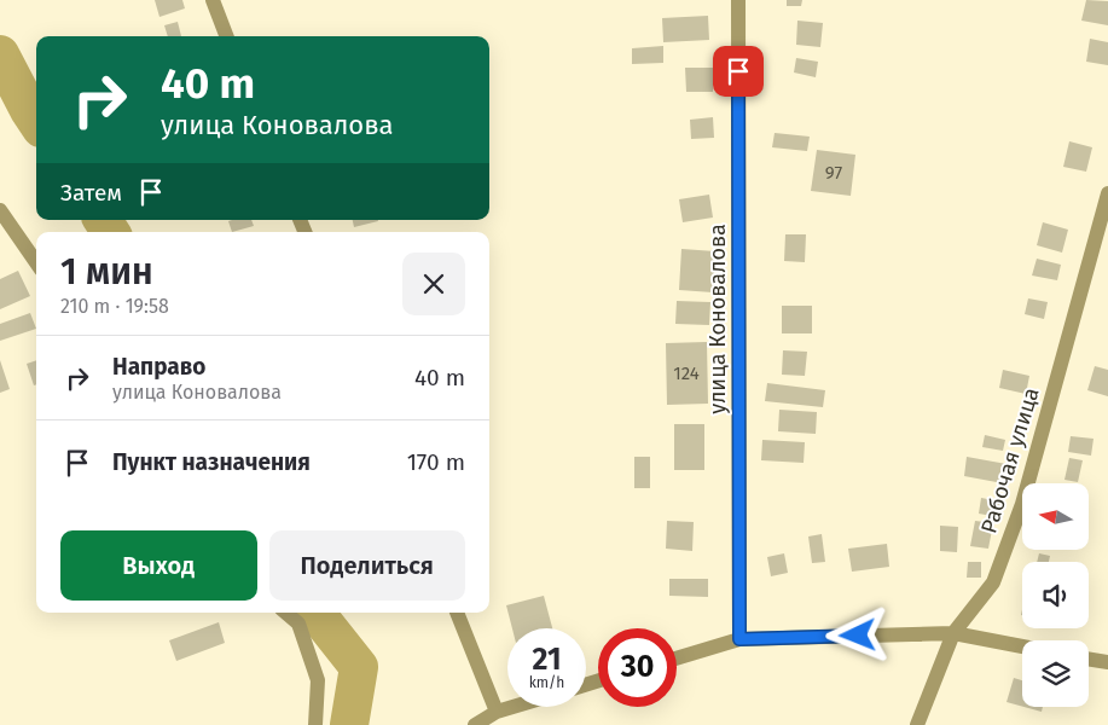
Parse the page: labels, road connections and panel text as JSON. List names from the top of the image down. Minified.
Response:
{"streets":{"street":["улица Коновалова","Рабочая улица"]},"house_numbers":["97","124"],"north":"left","page":{"turn":["40 m","улица Коновалова"],"then":"Затем","heading":["1 мин","210 m · 19:58"],"list":[{"name":"Направо","note":"улица Коновалова","value":"40 m"},{"name":"Пункт назначения","value":"170 m"}],"buttons":["Выход","Поделиться"],"speed":"21 km/h","limit":"30"}}
